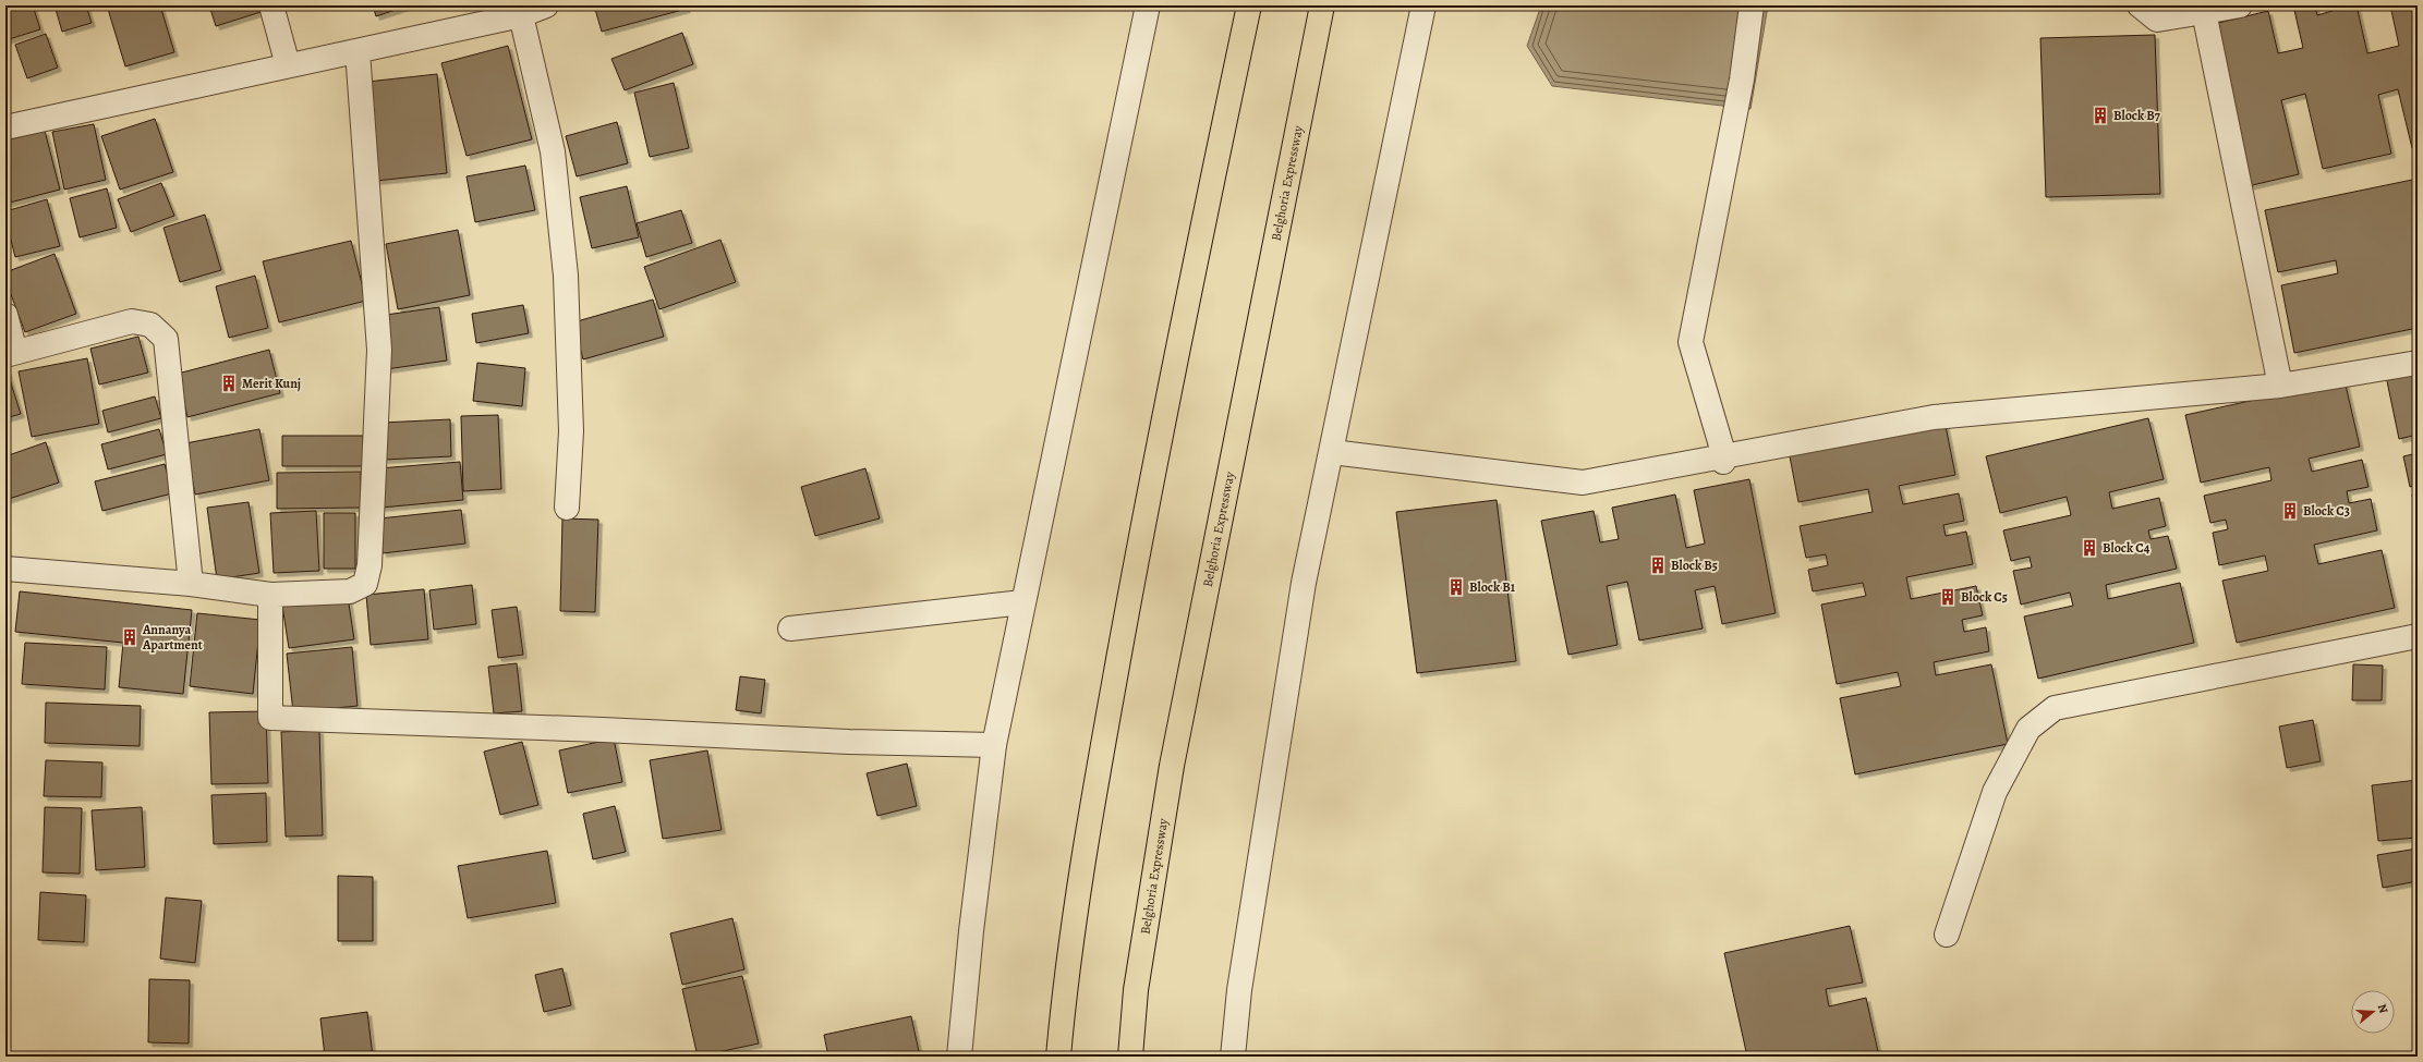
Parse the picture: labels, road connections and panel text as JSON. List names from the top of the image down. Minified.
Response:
{"streets":{"highway":["Belghoria Expressway"]},"places":{"building":["Block B7","Merit Kunj","Block C3","Block C4","Block B5","Block B1","Block C5","Annanya Apartment"]},"north":"right"}
